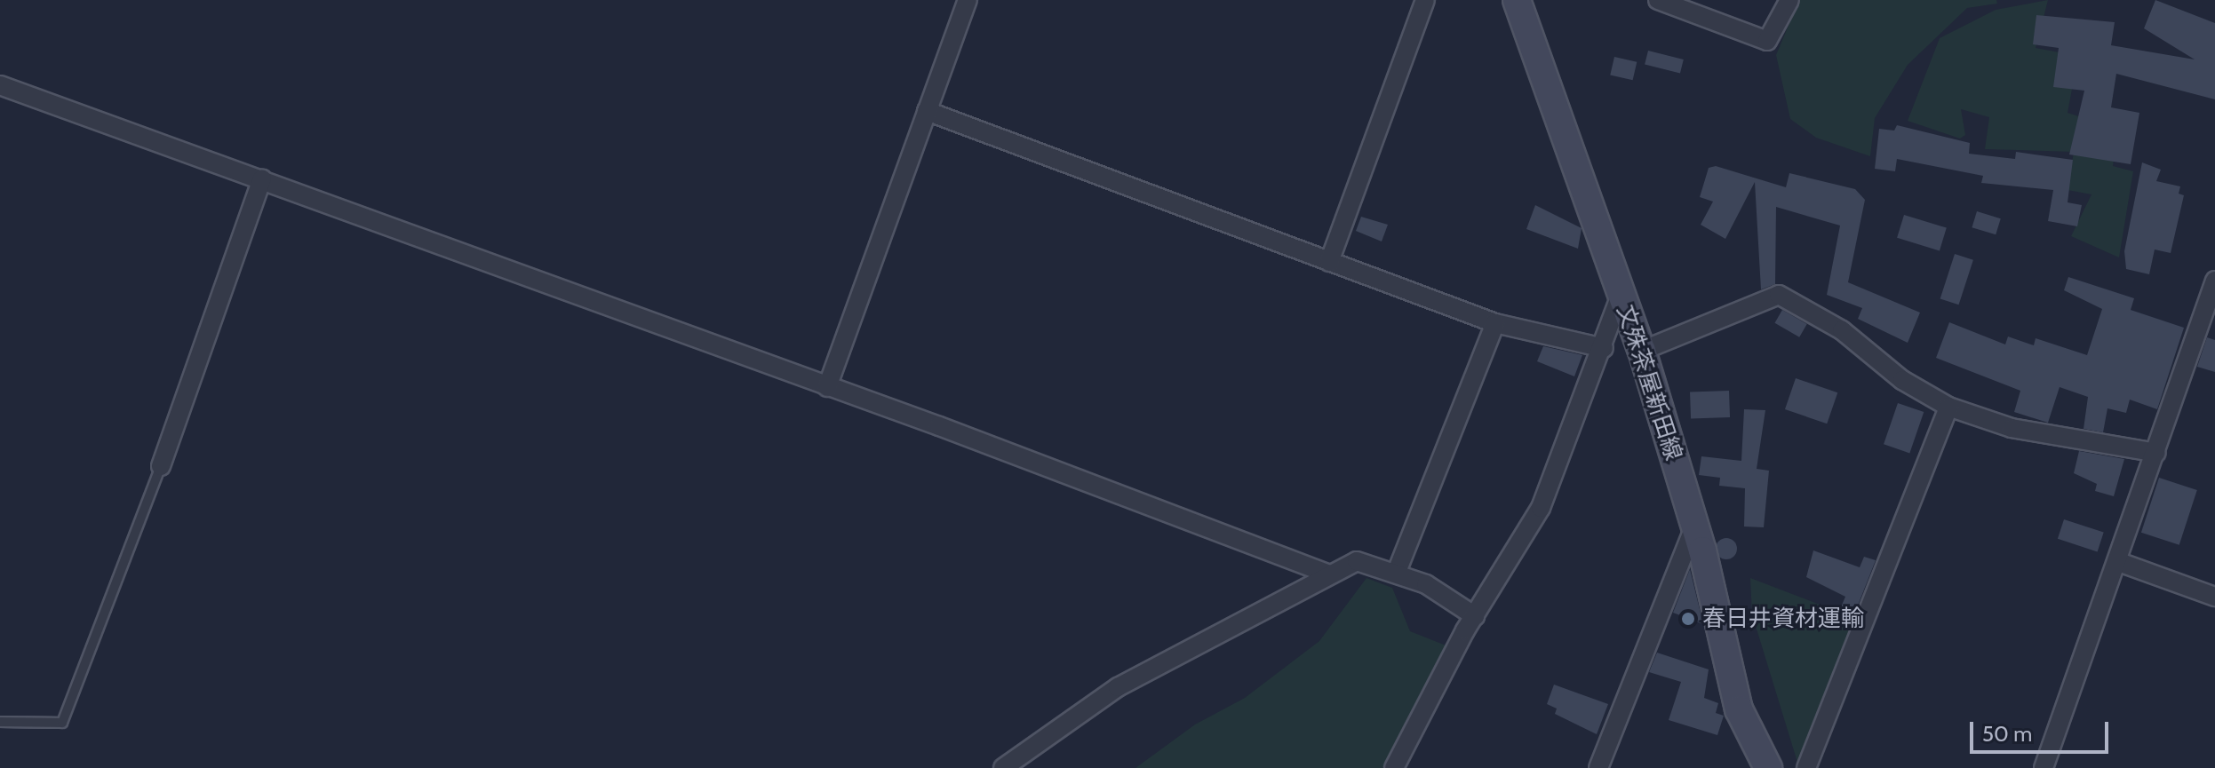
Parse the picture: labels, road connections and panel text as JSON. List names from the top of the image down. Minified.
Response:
{"streets":{"main road":["文殊茶屋新田線"]},"places":["春日井資材運輸"],"scale_bar":"50 m"}
